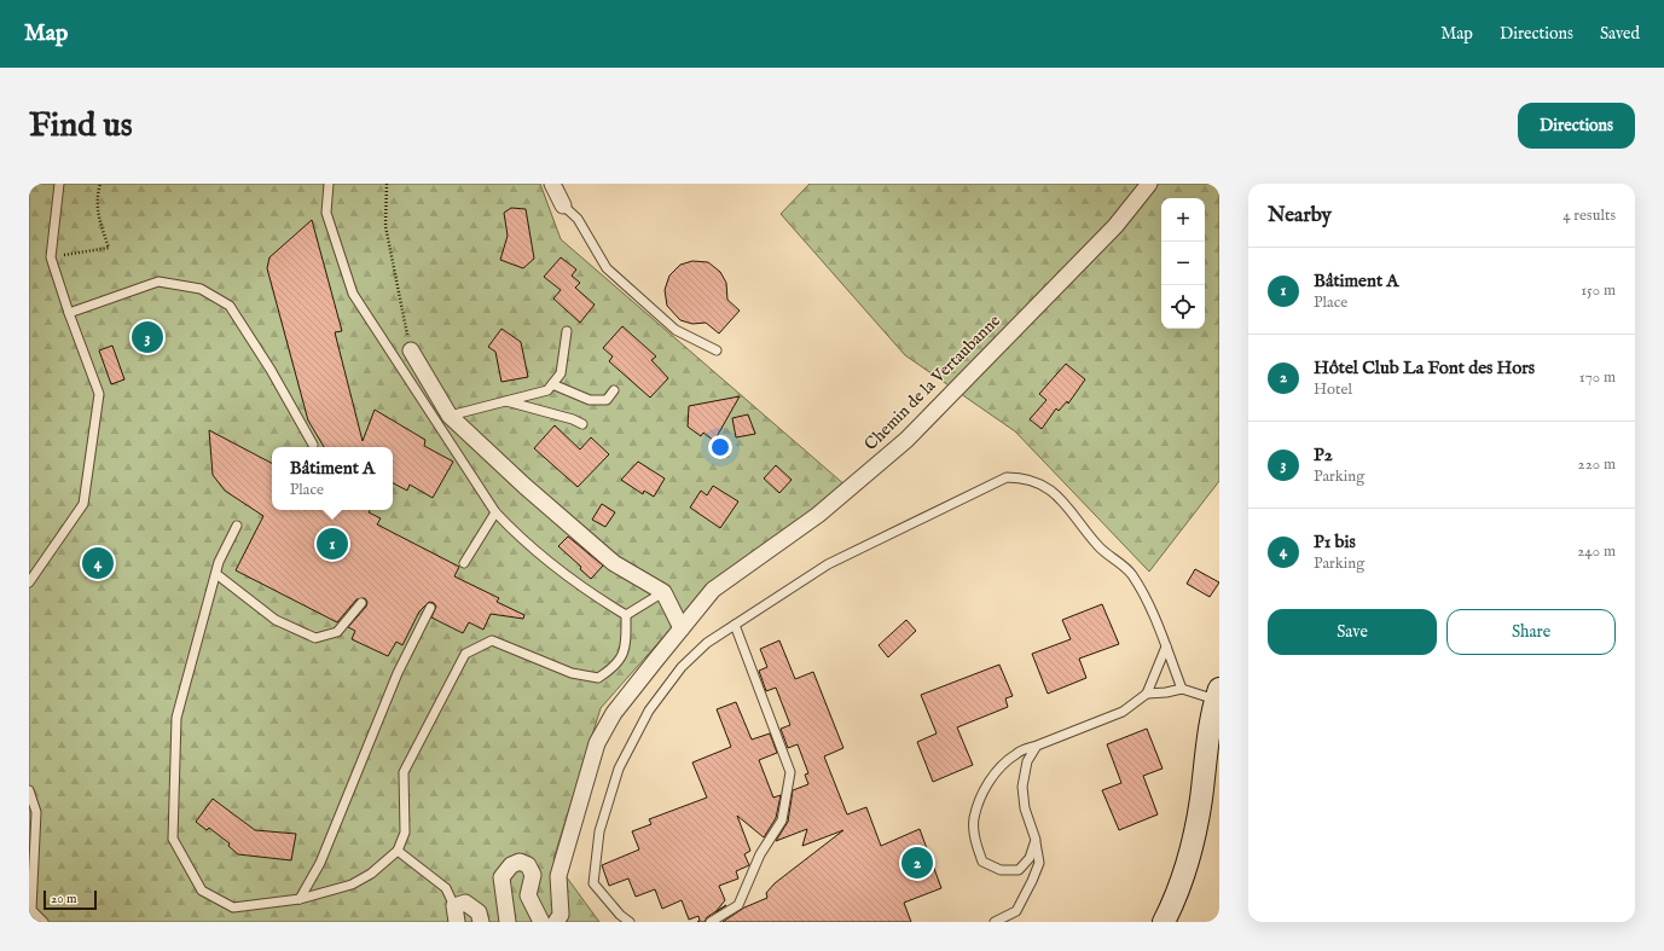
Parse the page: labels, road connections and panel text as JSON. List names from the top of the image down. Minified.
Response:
{"streets":{"street":["Chemin de la Vertaubanne"]},"scale_bar":"20 m","page":{"header":"Map","nav":["Map","Directions","Saved"],"buttons":["Directions",["Save","Share"]],"title":"Find us","heading":["Nearby","4 results"],"map_buttons":["+","−"],"list":[{"mark":"1","name":"Bâtiment A","note":"Place","value":"150 m"},{"mark":"2","name":"Hôtel Club La Font des Hors","note":"Hotel","value":"170 m"},{"mark":"3","name":"P2","note":"Parking","value":"220 m"},{"mark":"4","name":"P1 bis","note":"Parking","value":"240 m"}],"pins":["3","1","4","2"],"popup":["Bâtiment A","Place"],"scale":"20 m"}}
